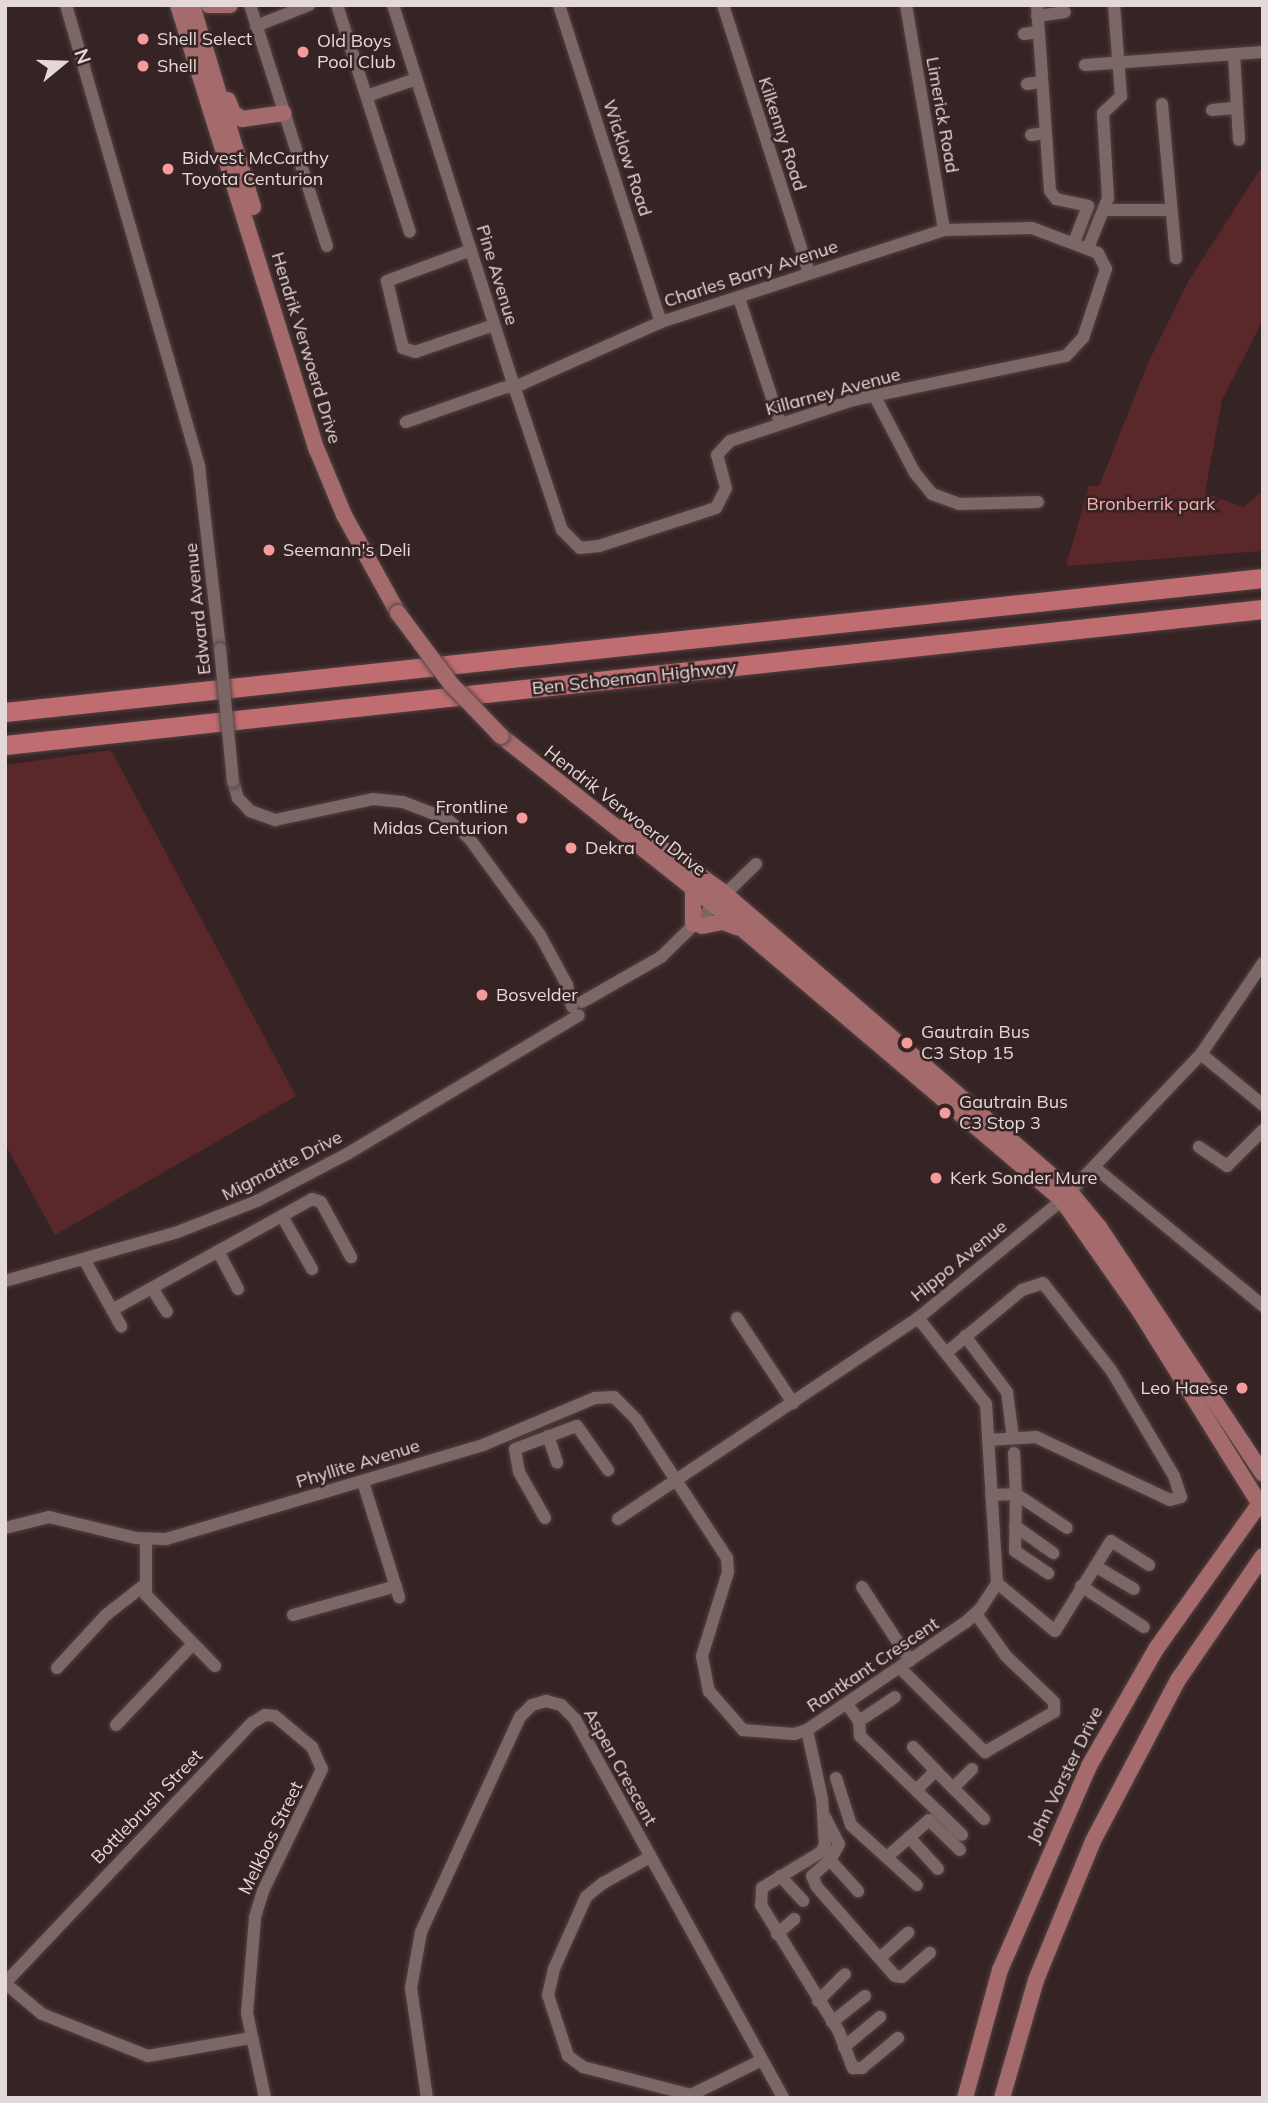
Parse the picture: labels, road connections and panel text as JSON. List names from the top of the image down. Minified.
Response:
{"streets":{"highway":["Ben Schoeman Highway"],"main road":["Hendrik Verwoerd Drive","John Vorster Drive"],"street":["Limerick Road","Kilkenny Road","Wicklow Road","Charles Barry Avenue","Pine Avenue","Killarney Avenue","Edward Avenue","Migmatite Drive","Hippo Avenue","Phyllite Avenue","Rantkant Crescent","Aspen Crescent","Bottlebrush Street","Melkbos Street"]},"crossings":[["Limerick Road","Charles Barry Avenue"],["Kilkenny Road","Charles Barry Avenue"],["Wicklow Road","Charles Barry Avenue"],["Charles Barry Avenue","Pine Avenue"],["Charles Barry Avenue","Killarney Avenue"],["Pine Avenue","Killarney Avenue"],["Hendrik Verwoerd Drive","Migmatite Drive"],["Hendrik Verwoerd Drive","Hippo Avenue"],["Hendrik Verwoerd Drive","John Vorster Drive"],["Edward Avenue","Migmatite Drive"],["Hippo Avenue","Phyllite Avenue"],["Hippo Avenue","Rantkant Crescent"],["Phyllite Avenue","Rantkant Crescent"],["Bottlebrush Street","Melkbos Street"]],"parks":["Bronberrik park"],"places":["Shell Select","Old Boys Pool Club","Shell","Bidvest McCarthy Toyota Centurion","Seemann's Deli","Frontline Midas Centurion","Dekra","Bosvelder","Gautrain Bus C3 Stop 15","Gautrain Bus C3 Stop 3","Kerk Sonder Mure","Leo Haese"],"north":"right"}
